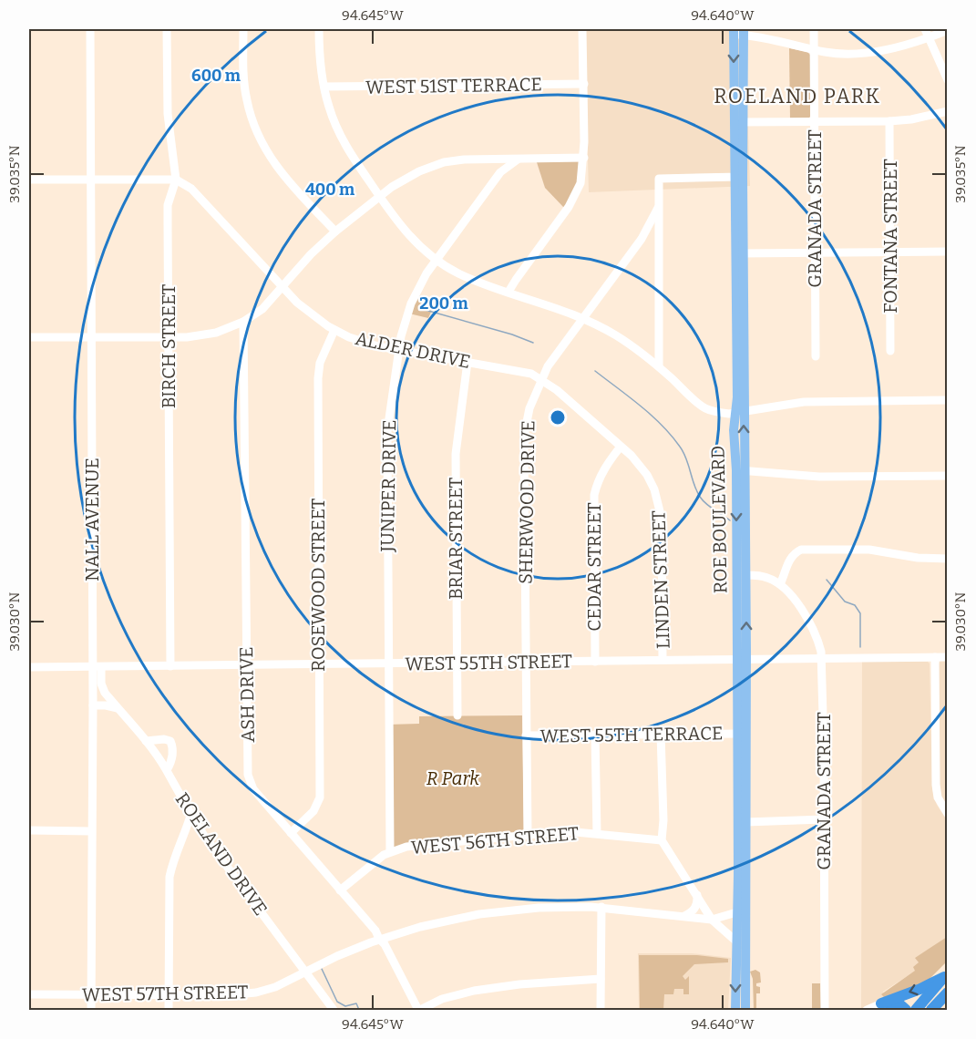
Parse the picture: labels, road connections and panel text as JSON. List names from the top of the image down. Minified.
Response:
{"streets":{"main road":["ROE BOULEVARD"],"street":["WEST 51ST TERRACE","GRANADA STREET","FONTANA STREET","BIRCH STREET","ALDER DRIVE","JUNIPER DRIVE","SHERWOOD DRIVE","NALL AVENUE","BRIAR STREET","CEDAR STREET","LINDEN STREET","ROSEWOOD STREET","WEST 55TH STREET","ASH DRIVE","WEST 55TH TERRACE","WEST 56TH STREET","ROELAND DRIVE","WEST 57TH STREET"]},"crossings":[["GRANADA STREET","WEST 55TH STREET"],["BIRCH STREET","ALDER DRIVE"],["BIRCH STREET","WEST 55TH STREET"],["ALDER DRIVE","JUNIPER DRIVE"],["ALDER DRIVE","SHERWOOD DRIVE"],["ALDER DRIVE","BRIAR STREET"],["ALDER DRIVE","CEDAR STREET"],["ALDER DRIVE","LINDEN STREET"],["ALDER DRIVE","ROSEWOOD STREET"],["JUNIPER DRIVE","WEST 55TH STREET"],["JUNIPER DRIVE","WEST 56TH STREET"],["SHERWOOD DRIVE","WEST 55TH STREET"],["SHERWOOD DRIVE","WEST 55TH TERRACE"],["SHERWOOD DRIVE","WEST 56TH STREET"],["NALL AVENUE","WEST 55TH STREET"],["NALL AVENUE","ROELAND DRIVE"],["NALL AVENUE","WEST 57TH STREET"],["ROE BOULEVARD","WEST 55TH STREET"],["ROE BOULEVARD","WEST 55TH TERRACE"],["ROE BOULEVARD","WEST 57TH STREET"],["BRIAR STREET","WEST 55TH STREET"],["CEDAR STREET","LINDEN STREET"],["CEDAR STREET","WEST 55TH STREET"],["LINDEN STREET","WEST 55TH STREET"],["ROSEWOOD STREET","WEST 55TH STREET"],["ROSEWOOD STREET","ASH DRIVE"],["WEST 55TH STREET","ASH DRIVE"],["WEST 55TH STREET","ROELAND DRIVE"],["ASH DRIVE","WEST 56TH STREET"],["ASH DRIVE","WEST 57TH STREET"],["ROELAND DRIVE","WEST 57TH STREET"]],"districts":["ROELAND PARK"],"parks":["R Park"],"coordinates":["94.645°W","94.640°W","39.035°N","39.030°N"],"rings":["600 m","400 m","200 m"]}
